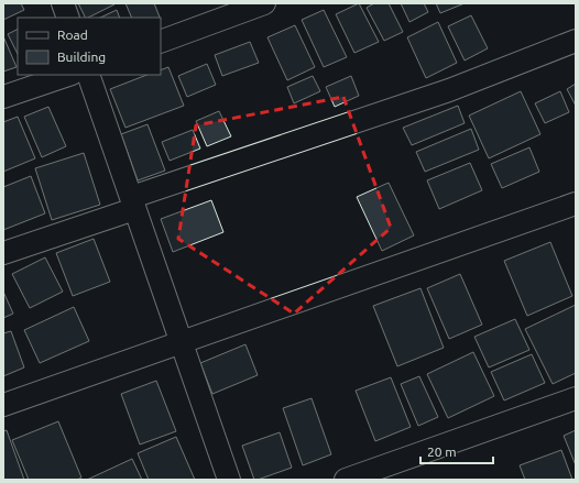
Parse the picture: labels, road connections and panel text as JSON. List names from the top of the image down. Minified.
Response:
{"legend":["Road","Building"],"scale_bar":"20 m"}
